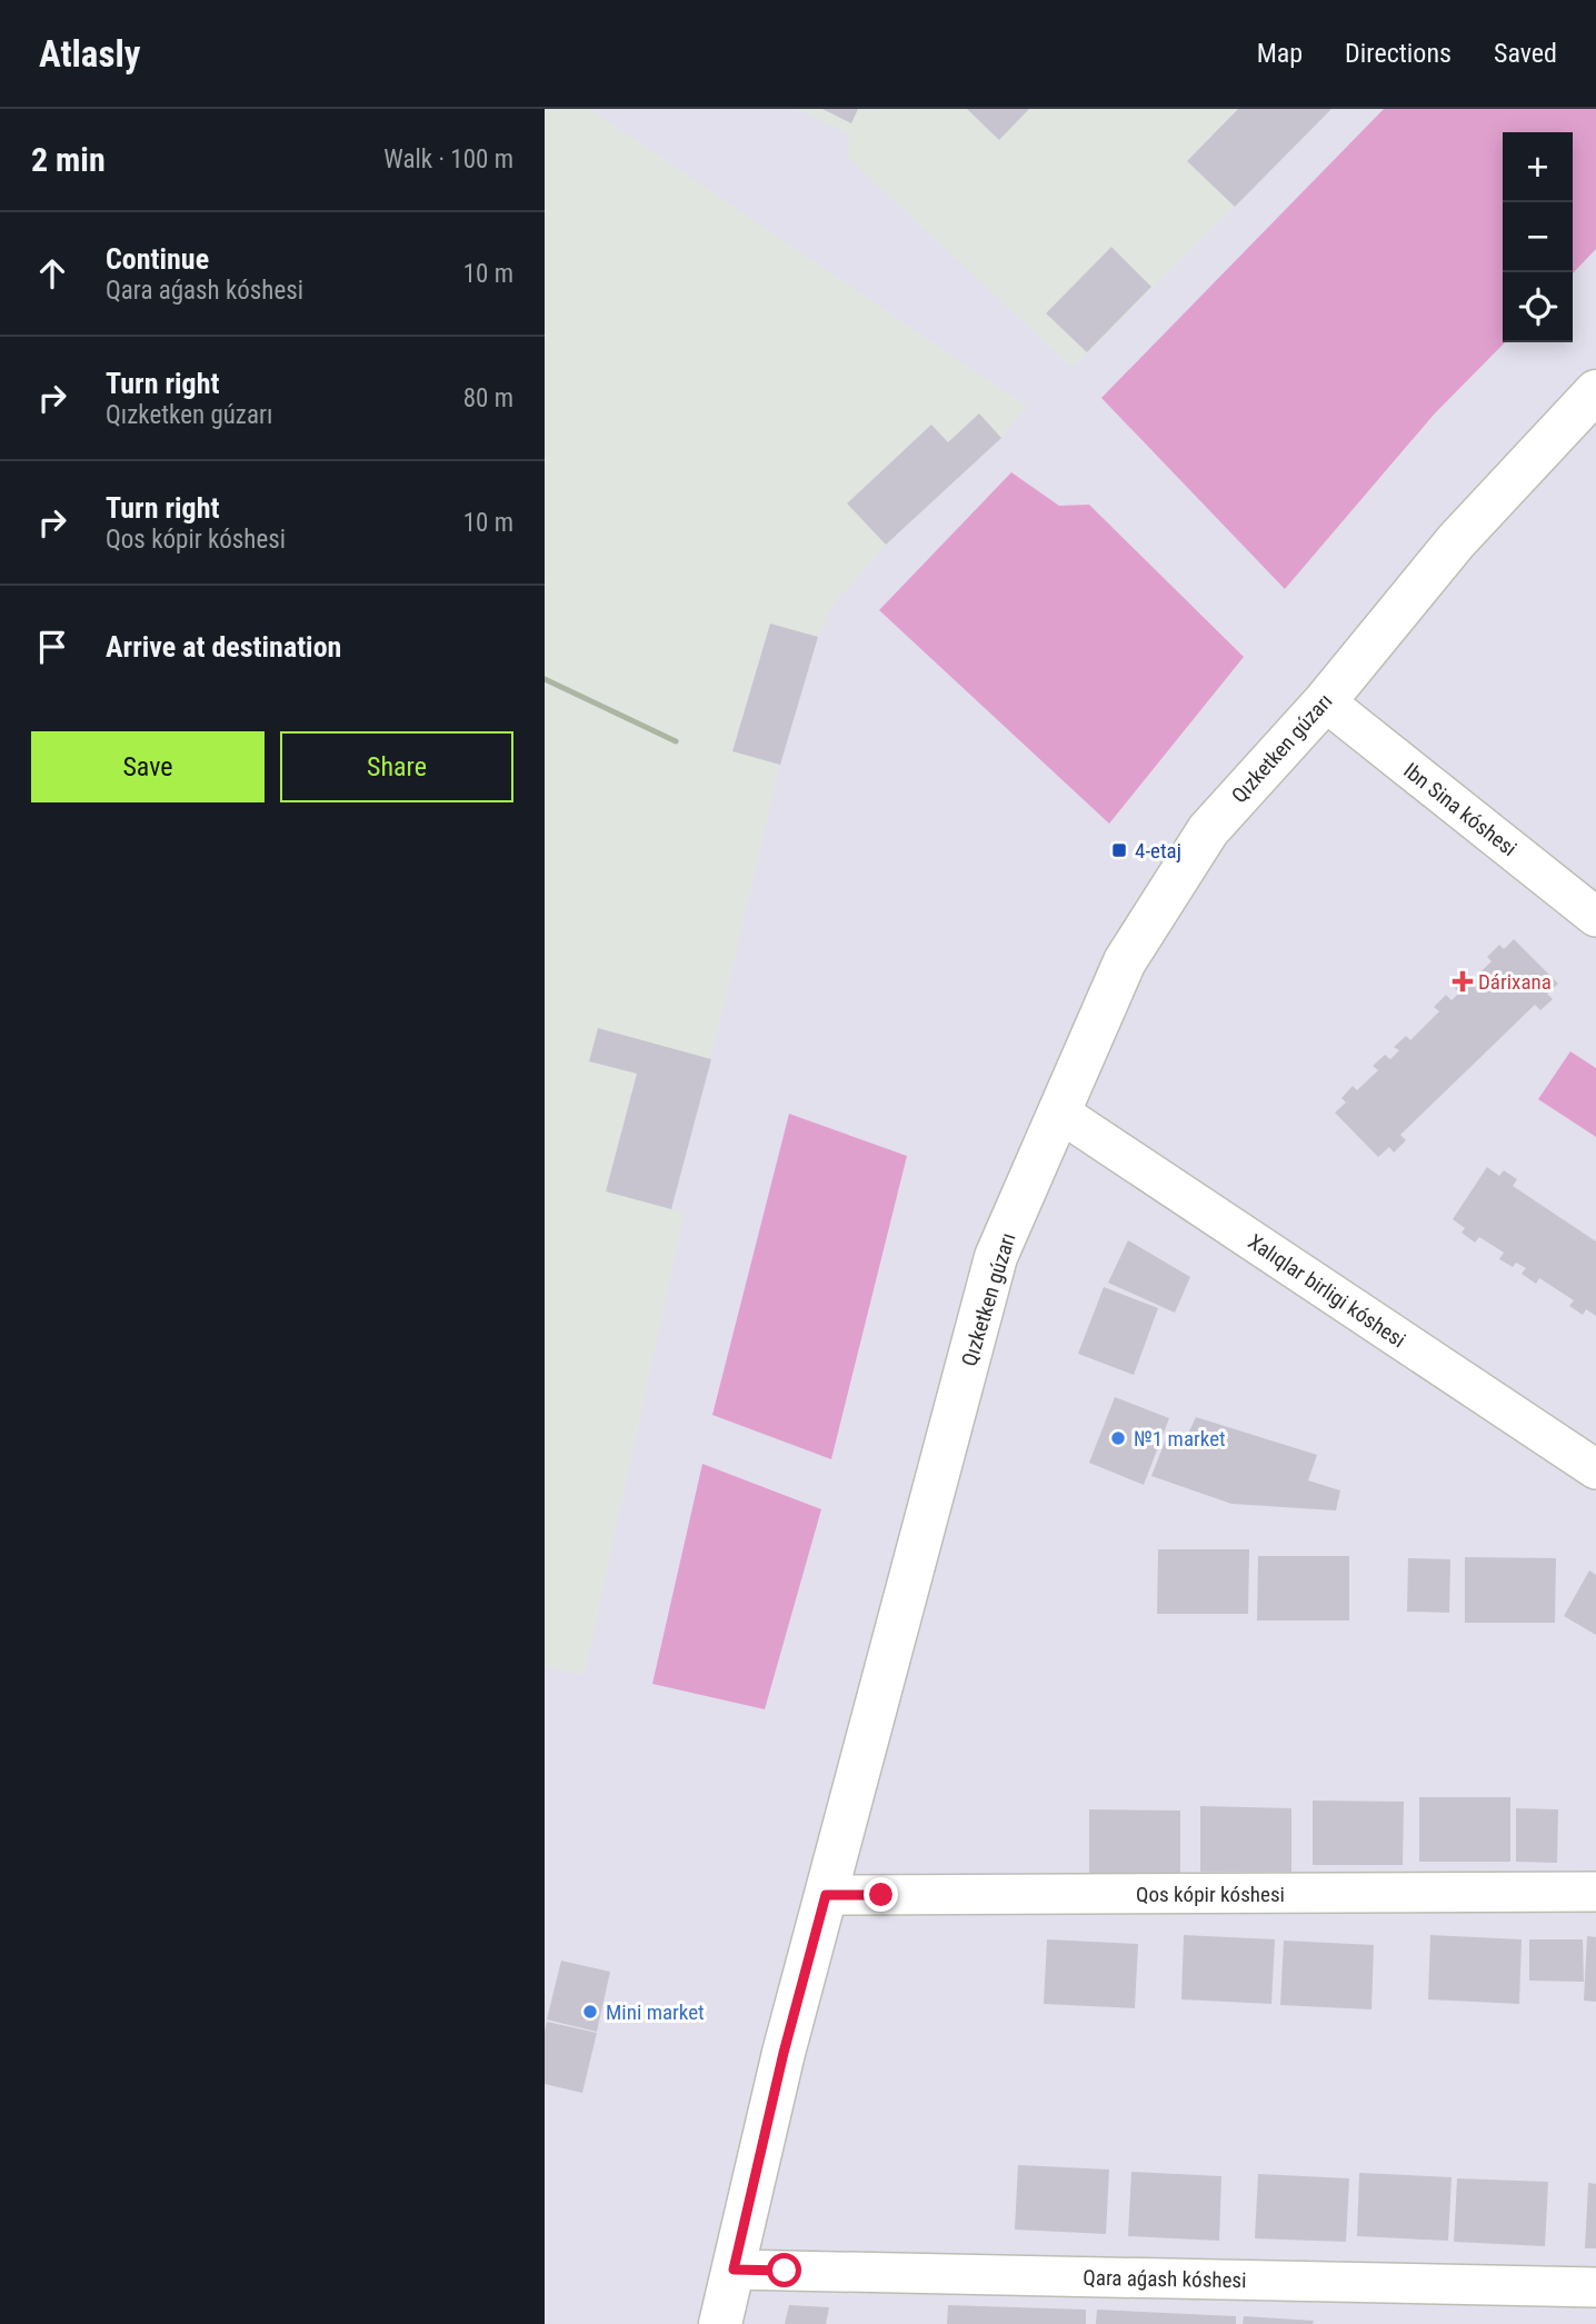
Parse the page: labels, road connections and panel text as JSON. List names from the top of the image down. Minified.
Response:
{"streets":{"street":["Qızketken gúzarı","Ibn Sina kóshesi","Xalıqlar birligi kóshesi","Qos kópir kóshesi","Qara aǵash kóshesi"]},"crossings":[["Qızketken gúzarı","Ibn Sina kóshesi"],["Qızketken gúzarı","Xalıqlar birligi kóshesi"],["Qızketken gúzarı","Qos kópir kóshesi"],["Qızketken gúzarı","Qara aǵash kóshesi"]],"places":{"transit":["4-etaj"],"health":["Dárixana"],"other":["№1 market","Mini market"]},"page":{"header":"Atlasly","nav":["Map","Directions","Saved"],"heading":["2 min","Walk · 100 m"],"map_buttons":["+","−"],"list":[["Continue","Qara aǵash kóshesi","10 m"],["Turn right","Qızketken gúzarı","80 m"],["Turn right","Qos kópir kóshesi","10 m"],"Arrive at destination"],"buttons":["Save","Share"]}}
